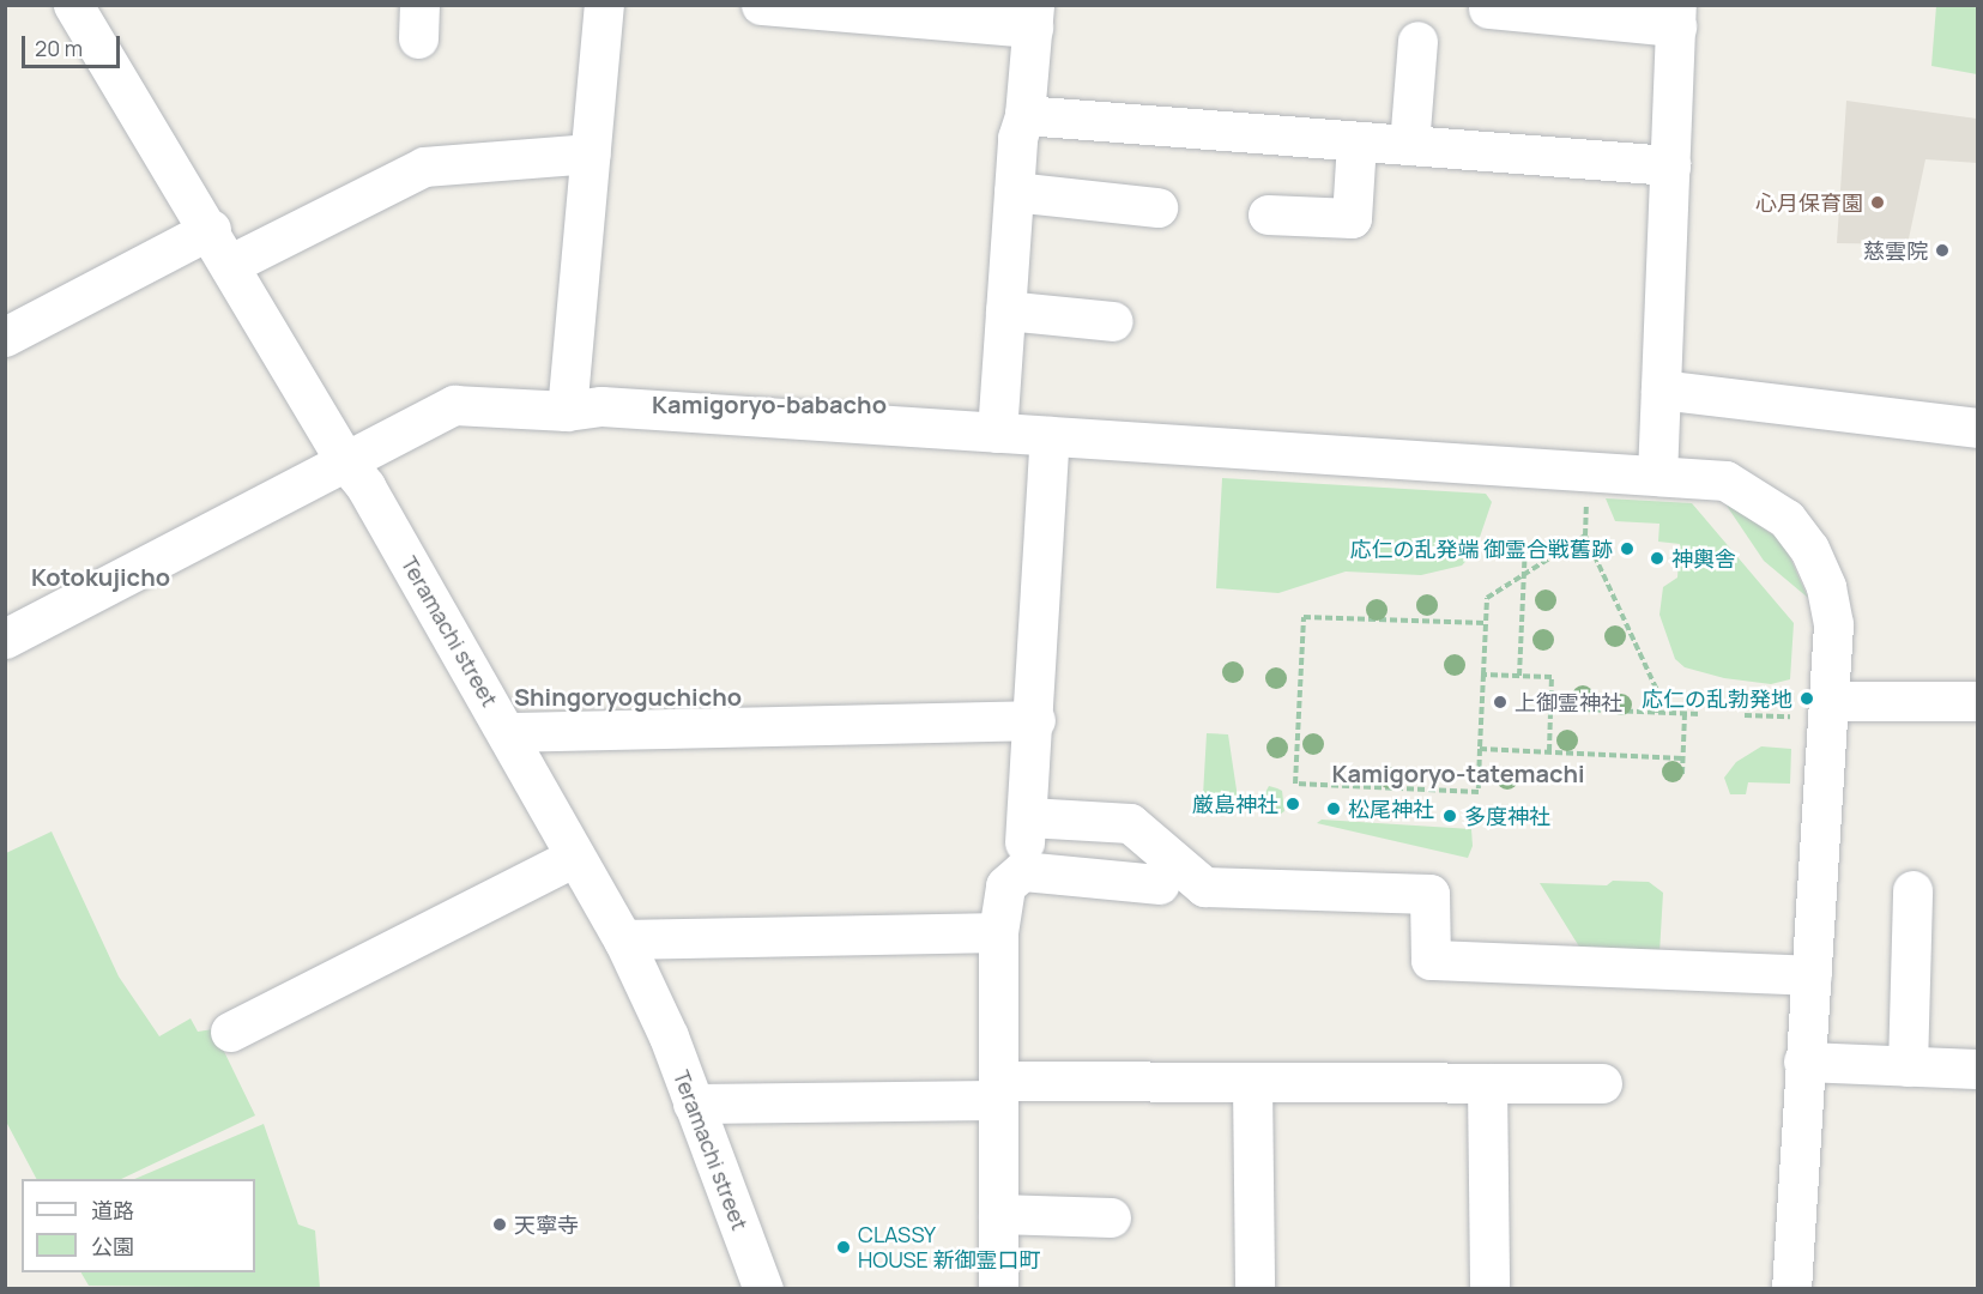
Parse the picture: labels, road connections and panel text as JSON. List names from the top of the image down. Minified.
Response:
{"streets":{"street":["Teramachi street"]},"districts":["Kamigoryo-babacho","Kotokujicho","Shingoryoguchicho","Kamigoryo-tatemachi"],"places":["心月保育園","慈雲院","応仁の乱発端 御霊合戦舊跡","神輿舎","応仁の乱勃発地","上御霊神社","厳島神社","松尾神社","多度神社","天寧寺","CLASSY HOUSE 新御霊口町"],"legend":["道路","公園"],"scale_bar":"20 m"}
